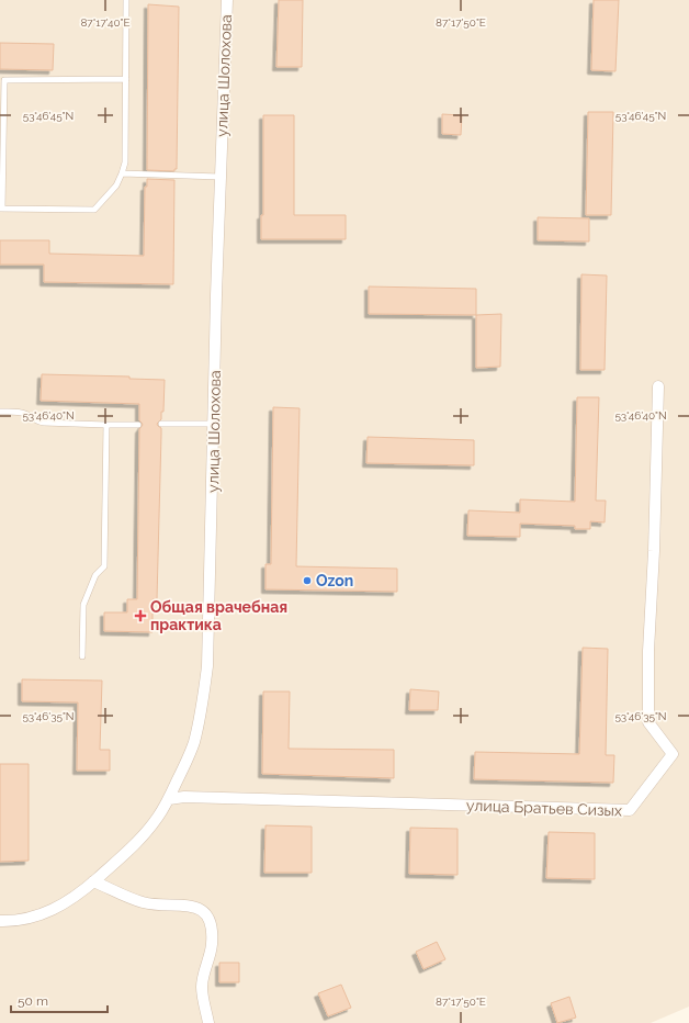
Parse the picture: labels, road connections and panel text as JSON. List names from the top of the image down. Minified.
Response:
{"streets":{"street":["улица Шолохова","улица Братьев Сизых"]},"crossings":[["улица Шолохова","улица Братьев Сизых"]],"places":{"other":["Ozon"],"health":["Общая врачебная практика"]},"scale_bar":"50 m","coordinates":["87°17'40\"E","87°17'50\"E","53°46'45\"N","53°46'40\"N","53°46'35\"N"]}
